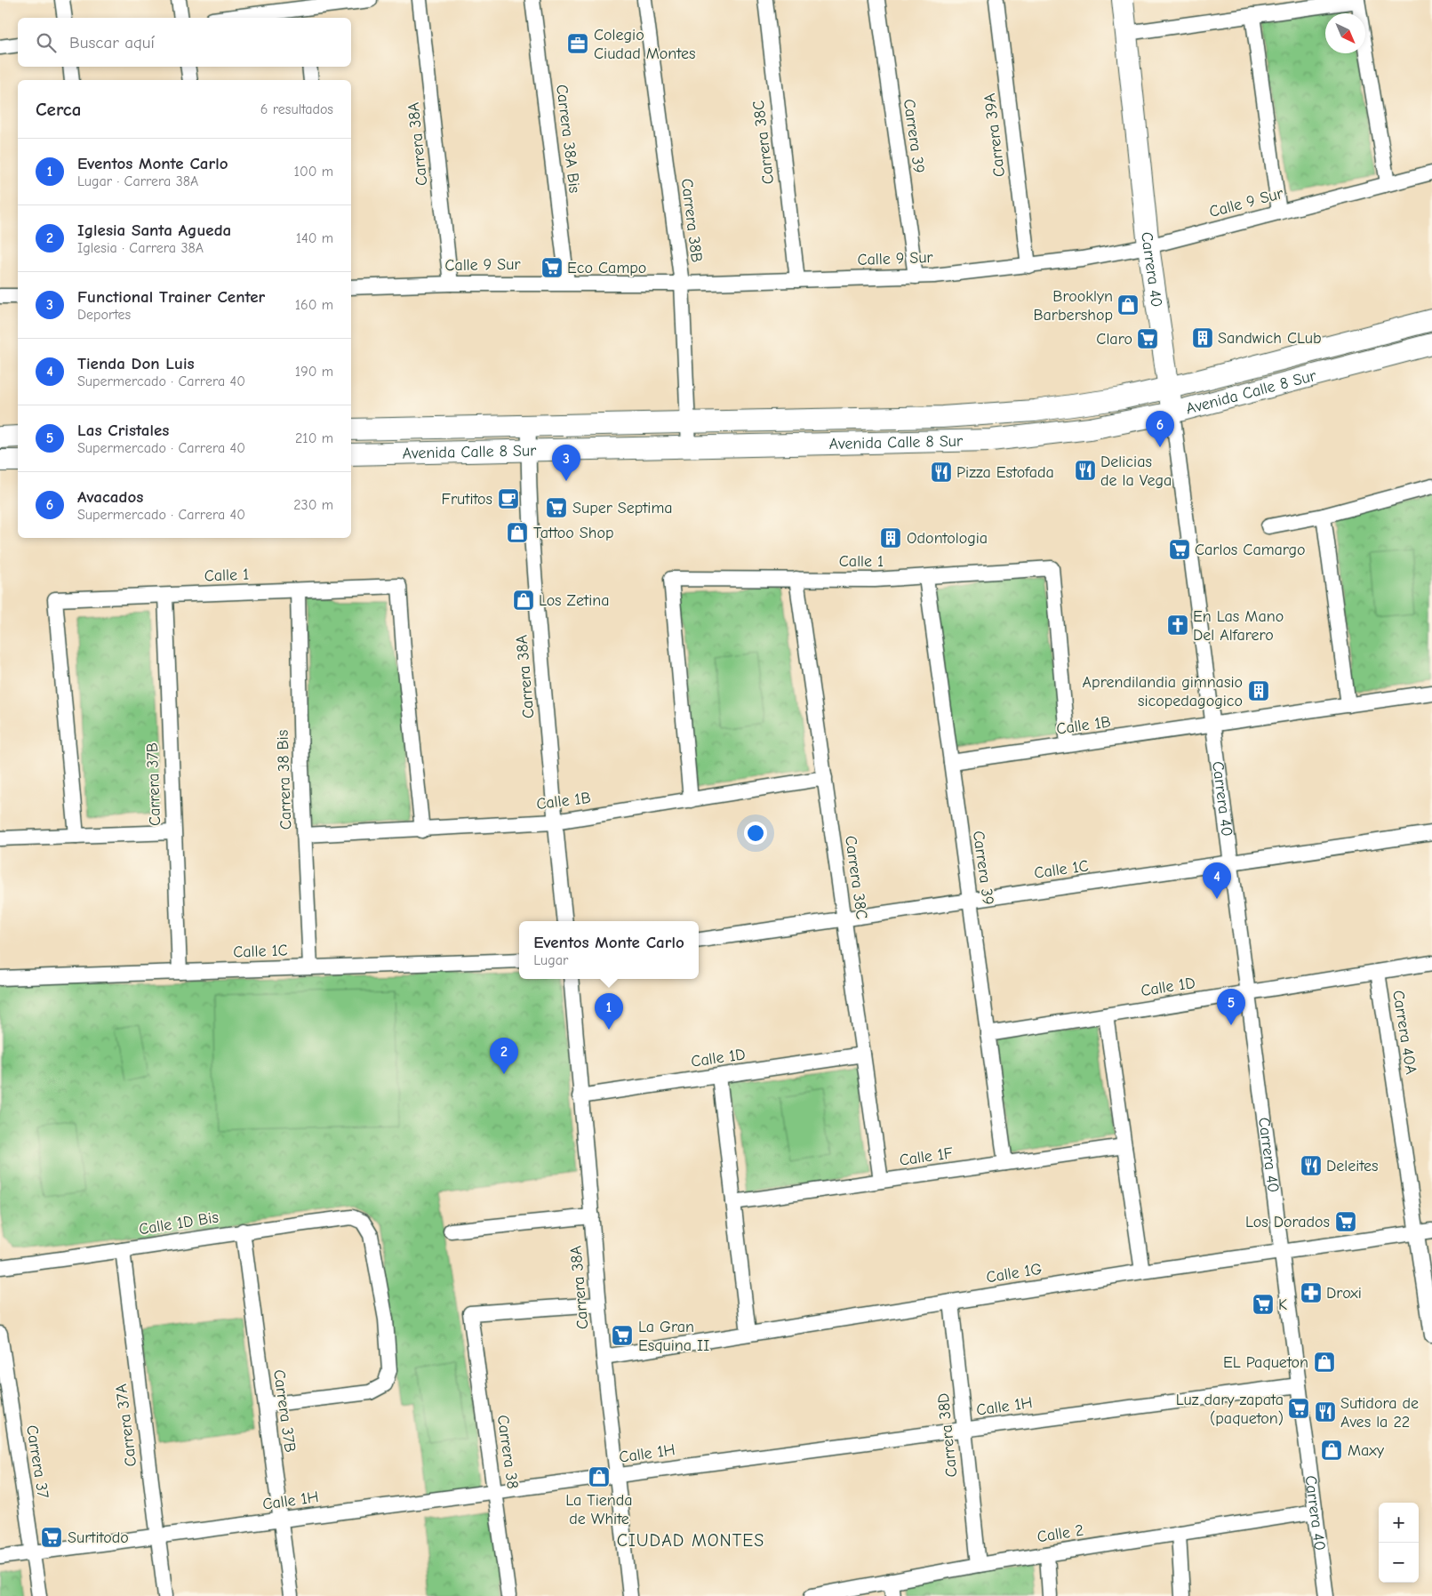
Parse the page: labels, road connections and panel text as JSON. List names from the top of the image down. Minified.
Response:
{"streets":{"main road":["Carrera 40","Avenida Calle 8 Sur"],"street":["Carrera 39A","Carrera 39","Carrera 38A Bis","Carrera 38C","Carrera 38A","Calle 9 Sur","Carrera 38B","Calle 1","Calle 1B","Carrera 38 Bis","Carrera 37B","Calle 1C","Calle 1D","Carrera 40A","Calle 1F","Calle 1D Bis","Calle 1G","Calle 1H","Carrera 37A","Carrera 38D","Carrera 38","Carrera 37","Calle 2"]},"crossings":[["Carrera 39A","Calle 9 Sur"],["Carrera 39","Calle 9 Sur"],["Carrera 39","Calle 1"],["Carrera 39","Calle 1B"],["Carrera 39","Calle 1C"],["Carrera 39","Calle 1D"],["Carrera 39","Calle 1F"],["Carrera 38A Bis","Calle 9 Sur"],["Carrera 38C","Calle 9 Sur"],["Carrera 38C","Calle 1"],["Carrera 38C","Calle 1B"],["Carrera 38C","Calle 1C"],["Carrera 38C","Calle 1D"],["Carrera 38C","Calle 1F"],["Carrera 38A","Calle 9 Sur"],["Carrera 38A","Avenida Calle 8 Sur"],["Carrera 38A","Calle 1B"],["Carrera 38A","Calle 1D"],["Carrera 38A","Calle 1G"],["Carrera 38A","Calle 1H"],["Carrera 38A","Carrera 38"],["Calle 9 Sur","Carrera 38B"],["Calle 9 Sur","Carrera 40"],["Carrera 38B","Avenida Calle 8 Sur"],["Carrera 40","Avenida Calle 8 Sur"],["Carrera 40","Calle 1B"],["Carrera 40","Calle 1C"],["Carrera 40","Calle 1D"],["Carrera 40","Calle 1G"],["Carrera 40","Calle 1H"],["Carrera 40","Calle 2"],["Calle 1","Calle 1B"],["Calle 1","Carrera 38 Bis"],["Calle 1","Carrera 37B"],["Calle 1B","Carrera 38 Bis"],["Carrera 38 Bis","Calle 1C"],["Carrera 37B","Calle 1C"],["Carrera 37B","Calle 1D Bis"],["Carrera 37B","Calle 1H"],["Calle 1D","Carrera 40A"],["Carrera 40A","Calle 1G"],["Calle 1D Bis","Carrera 37A"],["Calle 1G","Carrera 38D"],["Calle 1H","Carrera 37A"],["Calle 1H","Carrera 38D"],["Calle 1H","Carrera 38"],["Calle 1H","Carrera 37"],["Carrera 38D","Calle 2"]],"districts":["CIUDAD MONTES"],"places":{"office":["Colegio Ciudad Montes"],"supermarket":["Eco Campo","Claro","Super Septima","Carlos Camargo","Los Dorados","K","La Gran Esquina II","Luz dary zapata (paqueton)","Surtitodo"],"shop":["Brooklyn Barbershop","Tattoo Shop","Los Zetina","EL Paqueton","Maxy","La Tienda de White"],"building":["Sandwich CLub","Odontologia","Aprendilandia gimnasio sicopedagogico"],"restaurant":["Delicias de la Vega","Pizza Estofada","Deleites","Sutidora de Aves la 22"],"cafe":["Frutitos"],"church":["En Las Mano Del Alfarero"],"pharmacy":["Droxi"]},"north":"bottom right","page":{"search":"Buscar aquí","heading":["Cerca","6 resultados"],"list":[{"mark":"1","name":"Eventos Monte Carlo","note":"Lugar · Carrera 38A","value":"100 m"},{"mark":"2","name":"Iglesia Santa Agueda","note":"Iglesia · Carrera 38A","value":"140 m"},{"mark":"3","name":"Functional Trainer Center","note":"Deportes","value":"160 m"},{"mark":"4","name":"Tienda Don Luis","note":"Supermercado · Carrera 40","value":"190 m"},{"mark":"5","name":"Las Cristales","note":"Supermercado · Carrera 40","value":"210 m"},{"mark":"6","name":"Avacados","note":"Supermercado · Carrera 40","value":"230 m"}],"pins":["6","3","4","5","1","2"],"popup":["Eventos Monte Carlo","Lugar"],"map_buttons":["+","−"]}}
